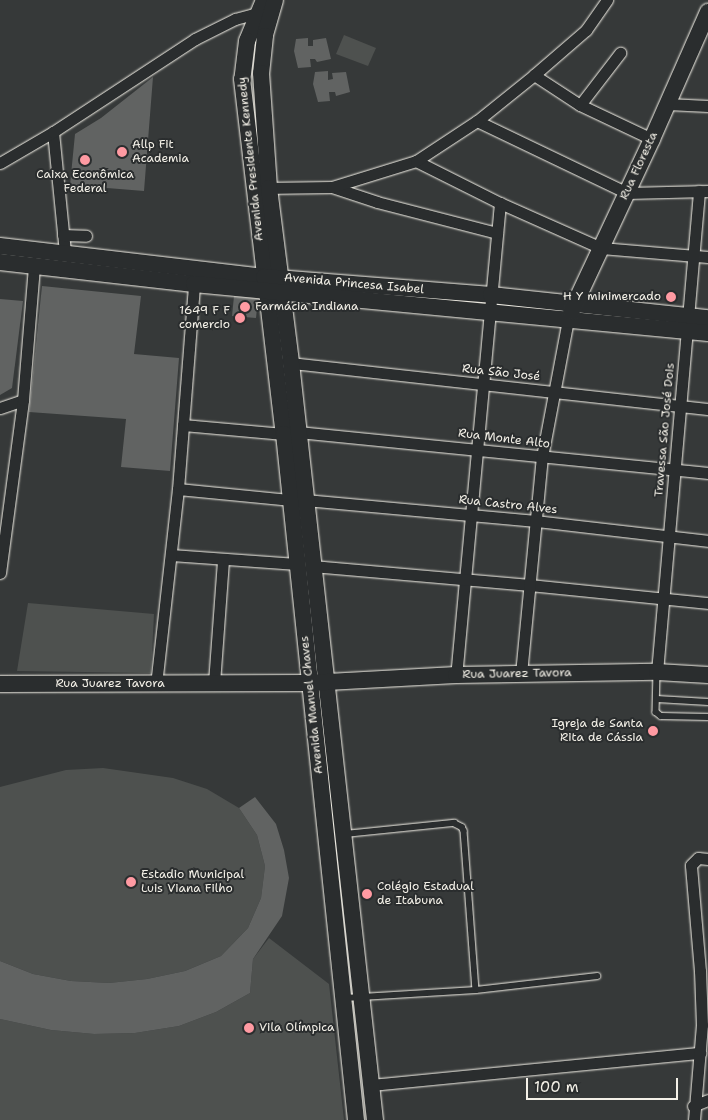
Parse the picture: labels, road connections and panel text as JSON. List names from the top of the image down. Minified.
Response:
{"streets":{"main road":["Avenida Presidente Kennedy","Rua Floresta","Avenida Princesa Isabel","Rua Juarez Tavora","Avenida Manuel Chaves"],"street":["Rua São José","Travessa São José Dois","Rua Monte Alto","Rua Castro Alves"]},"crossings":[["Avenida Presidente Kennedy","Avenida Princesa Isabel"],["Avenida Presidente Kennedy","Avenida Manuel Chaves"],["Rua Floresta","Avenida Princesa Isabel"],["Avenida Princesa Isabel","Travessa São José Dois"],["Avenida Princesa Isabel","Avenida Manuel Chaves"],["Rua São José","Travessa São José Dois"],["Rua São José","Avenida Manuel Chaves"],["Travessa São José Dois","Rua Monte Alto"],["Travessa São José Dois","Rua Castro Alves"],["Travessa São José Dois","Rua Juarez Tavora"],["Rua Monte Alto","Avenida Manuel Chaves"],["Rua Castro Alves","Avenida Manuel Chaves"],["Rua Juarez Tavora","Avenida Manuel Chaves"]],"places":["Allp Fit Academia","Caixa Econômica Federal","H Y minimercado","Farmácia Indiana","1649 F F comercio","Igreja de Santa Rita de Cássia","Estadio Municipal Luis Viana Filho","Colégio Estadual de Itabuna","Vila Olímpica"],"scale_bar":"100 m"}
